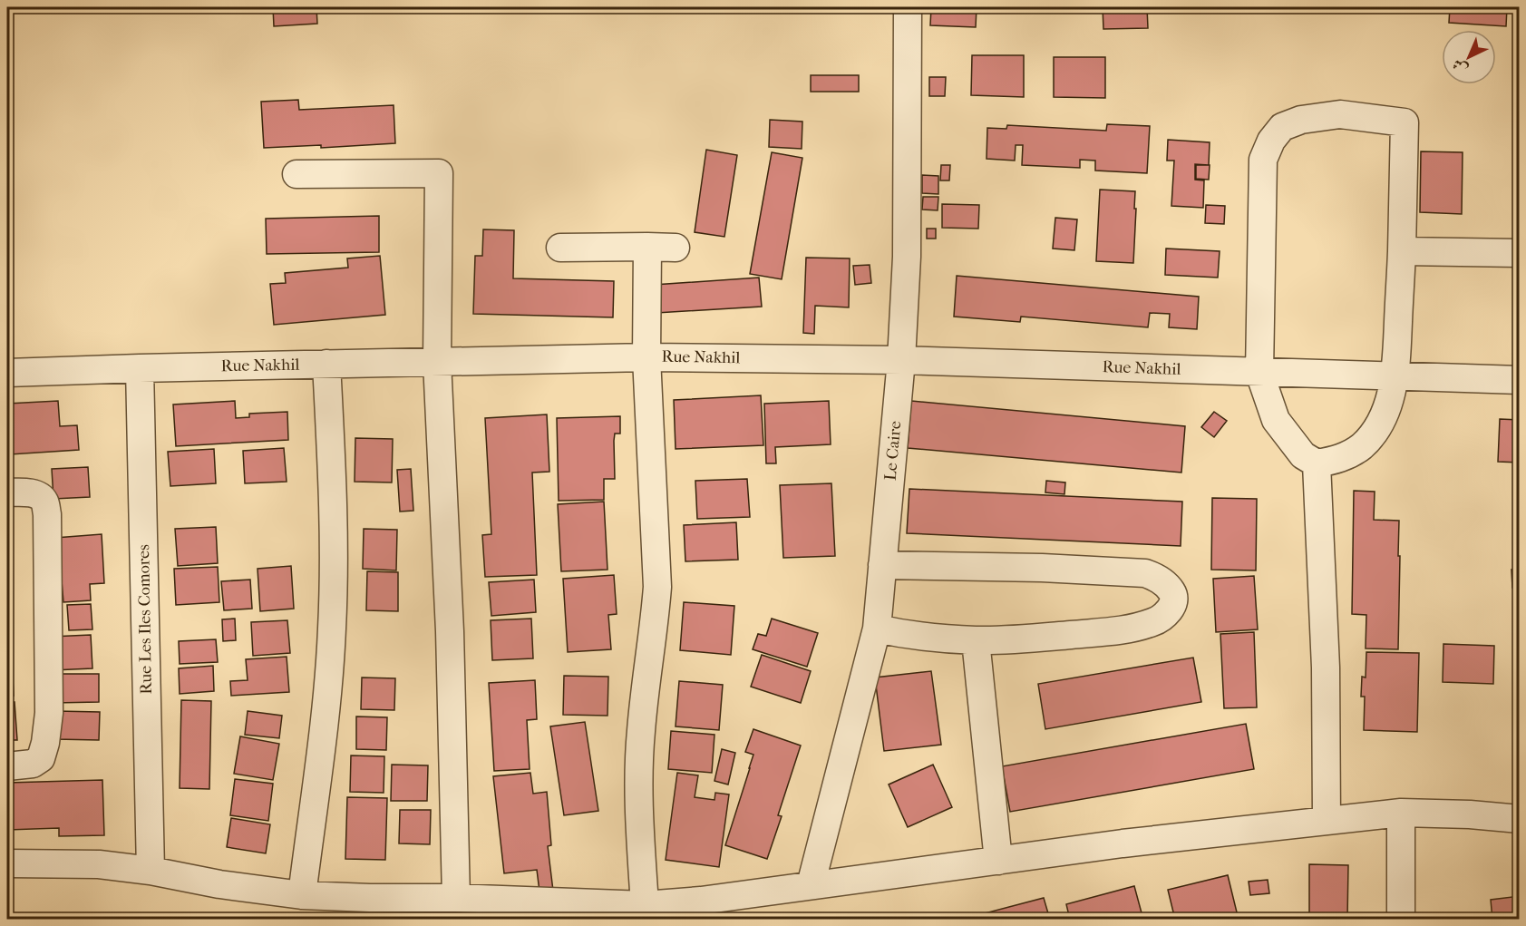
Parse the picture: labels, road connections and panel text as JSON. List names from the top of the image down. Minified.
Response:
{"streets":{"street":["Rue Nakhil","Le Caire","Rue Les Iles Comores"]},"crossings":[["Rue Nakhil","Le Caire"],["Rue Nakhil","Rue Les Iles Comores"]],"north":"bottom left"}
